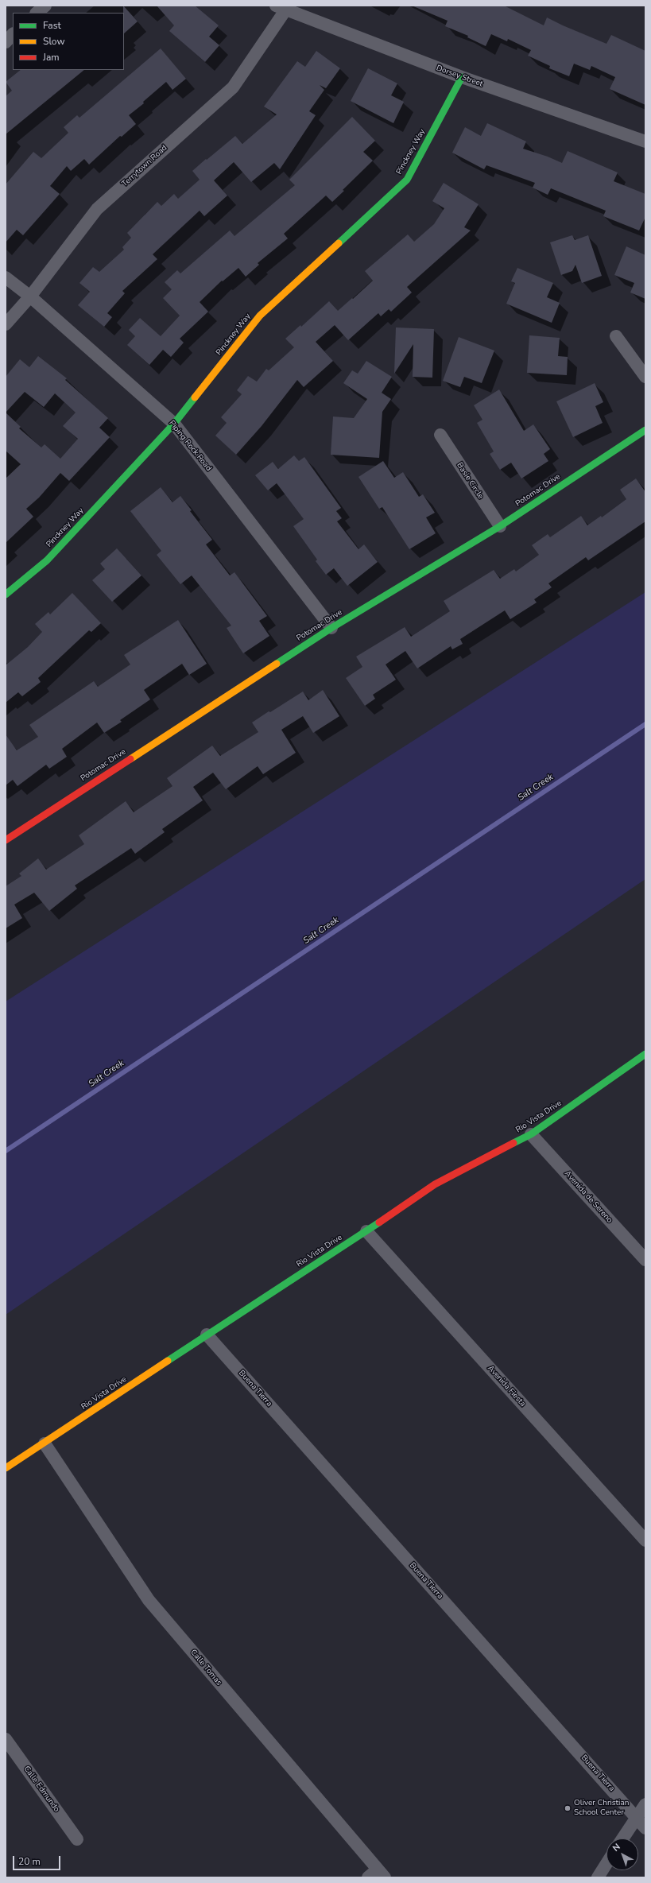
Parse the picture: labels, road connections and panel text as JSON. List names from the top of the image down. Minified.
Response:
{"streets":{"street":["Dorsey Street","Pinckney Way","Terrytown Road","Piping Rock Road","Basie Circle","Potomac Drive","Rio Vista Drive","Avenida de Sereno","Avenida Fiesta","Buena Tierra","Calle Tomas","Calle Edmundo"]},"crossings":[["Dorsey Street","Pinckney Way"],["Dorsey Street","Terrytown Road"],["Pinckney Way","Piping Rock Road"],["Terrytown Road","Piping Rock Road"],["Piping Rock Road","Potomac Drive"],["Basie Circle","Potomac Drive"],["Rio Vista Drive","Avenida de Sereno"],["Rio Vista Drive","Avenida Fiesta"],["Rio Vista Drive","Buena Tierra"],["Rio Vista Drive","Calle Tomas"]],"water":["Salt Creek"],"places":["Oliver Christian School Center"],"legend":["Fast","Slow","Jam"],"scale_bar":"20 m","north":"top left"}
